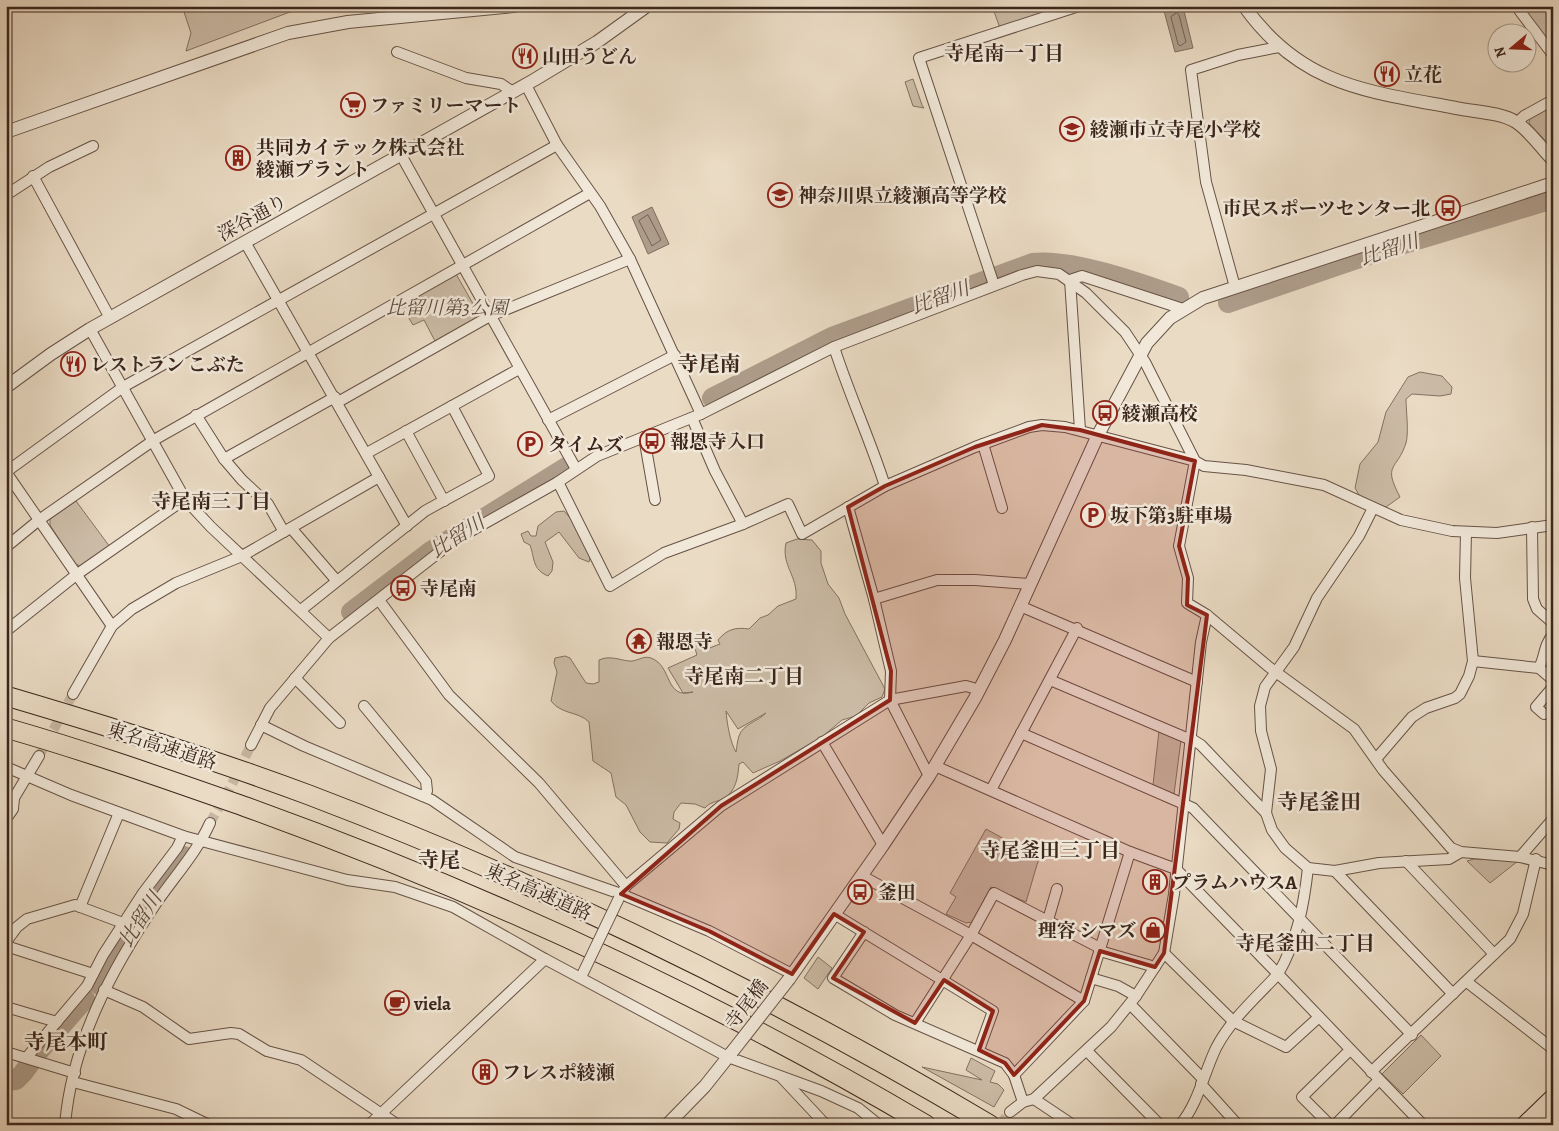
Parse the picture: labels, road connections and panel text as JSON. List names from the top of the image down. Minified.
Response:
{"streets":{"highway":["東名高速道路"],"street":["深谷通り","寺尾橋"]},"districts":["寺尾南一丁目","寺尾南","寺尾南三丁目","寺尾南二丁目","寺尾釜田","寺尾釜田三丁目","寺尾","寺尾釜田二丁目","寺尾本町"],"water":["比留川"],"parks":["比留川第3公園"],"places":{"restaurant":["山田うどん","立花","レストラン こぶた"],"supermarket":["ファミリーマート"],"school or university":["綾瀬市立寺尾小学校","神奈川県立綾瀬高等学校"],"building":["共同カイテック株式会社 綾瀬プラント","プラムハウスA","フレスポ綾瀬"],"bus stop":["市民スポーツセンター北","綾瀬高校","報恩寺入口","寺尾南","釜田"],"parking":["タイムズ","坂下第3駐車場"],"temple":["報恩寺"],"shop":["理容 シマズ"],"cafe":["viela"]},"north":"left"}
